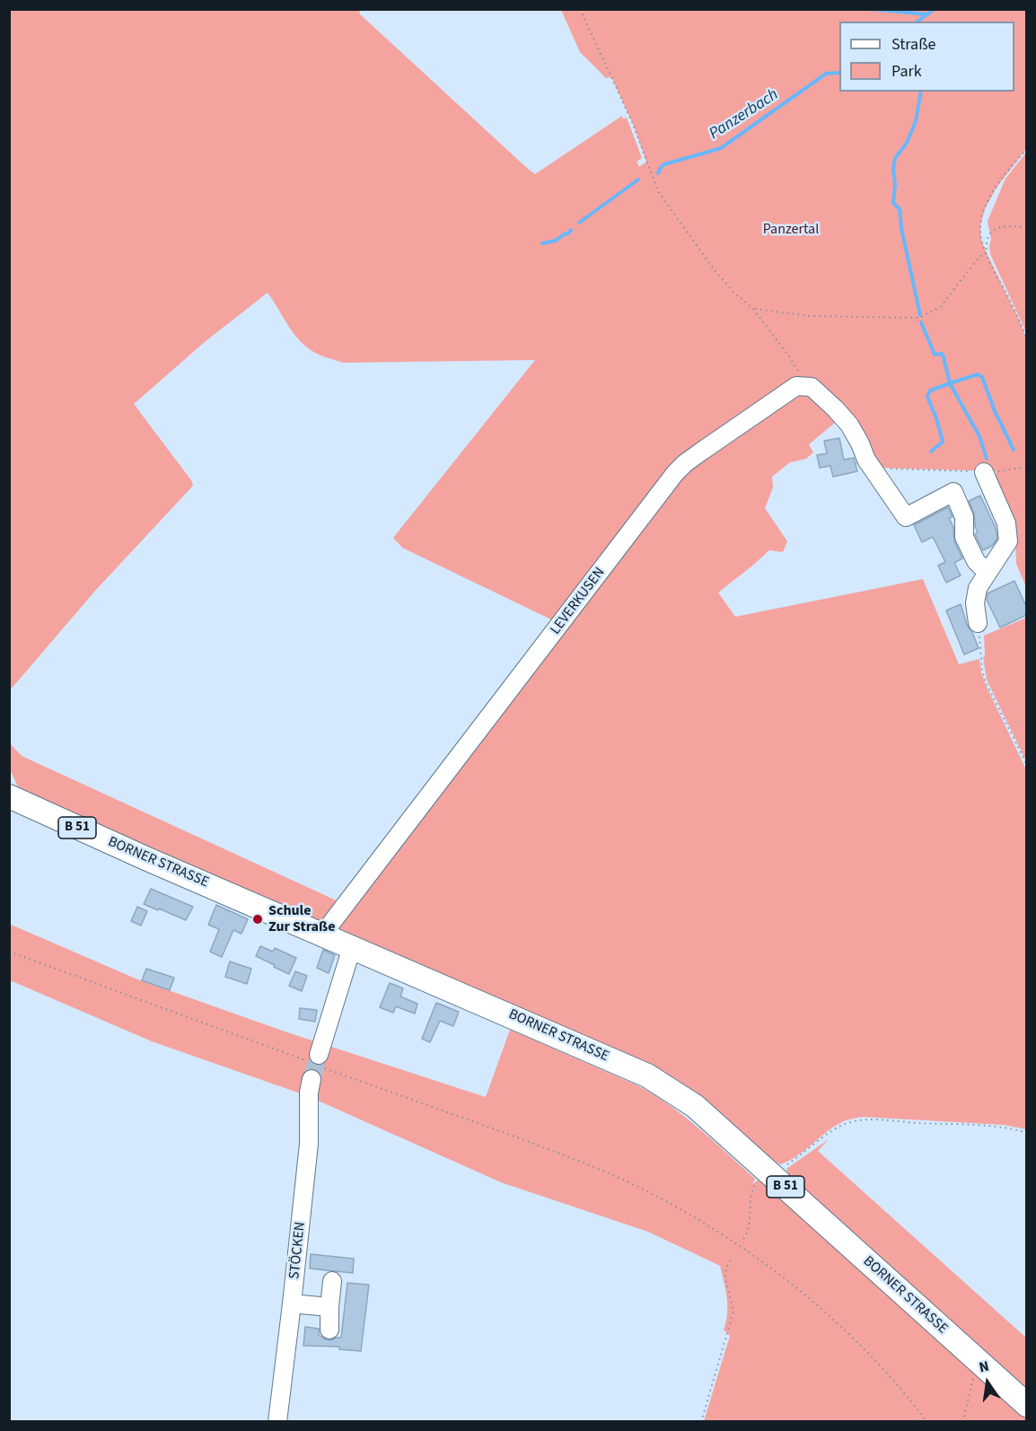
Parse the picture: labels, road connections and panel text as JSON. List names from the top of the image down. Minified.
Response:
{"streets":{"main road":["B 51","BORNER STRASSE"],"street":["LEVERKUSEN","STÖCKEN"]},"crossings":[["LEVERKUSEN","BORNER STRASSE"],["BORNER STRASSE","STÖCKEN"]],"water":["Panzerbach"],"parks":["Panzertal"],"places":["Schule Zur Straße"],"legend":["Straße","Park"],"north":"top"}
